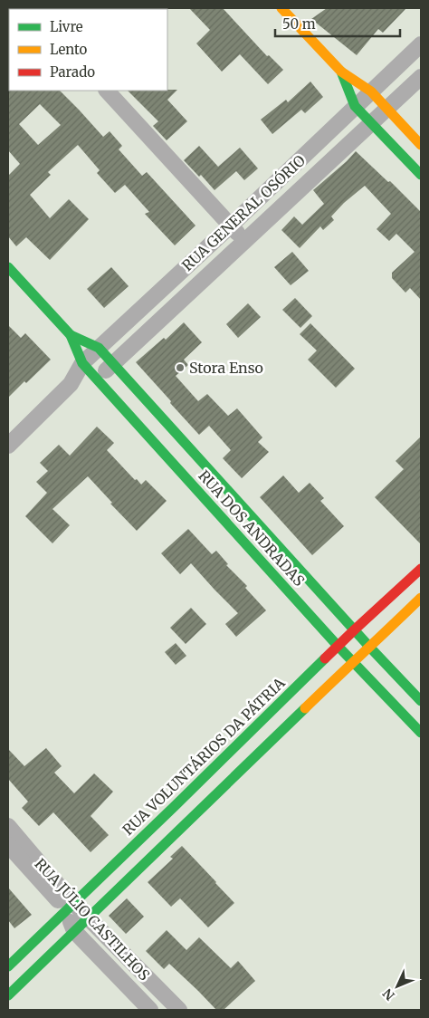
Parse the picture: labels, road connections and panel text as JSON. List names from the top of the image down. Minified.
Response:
{"streets":{"street":["RUA GENERAL OSÓRIO","RUA DOS ANDRADAS","RUA VOLUNTÁRIOS DA PÁTRIA","RUA JÚLIO CASTILHOS"]},"crossings":[["RUA GENERAL OSÓRIO","RUA DOS ANDRADAS"],["RUA DOS ANDRADAS","RUA VOLUNTÁRIOS DA PÁTRIA"],["RUA VOLUNTÁRIOS DA PÁTRIA","RUA JÚLIO CASTILHOS"]],"places":["Stora Enso"],"legend":["Livre","Lento","Parado"],"scale_bar":"50 m","north":"bottom left"}
